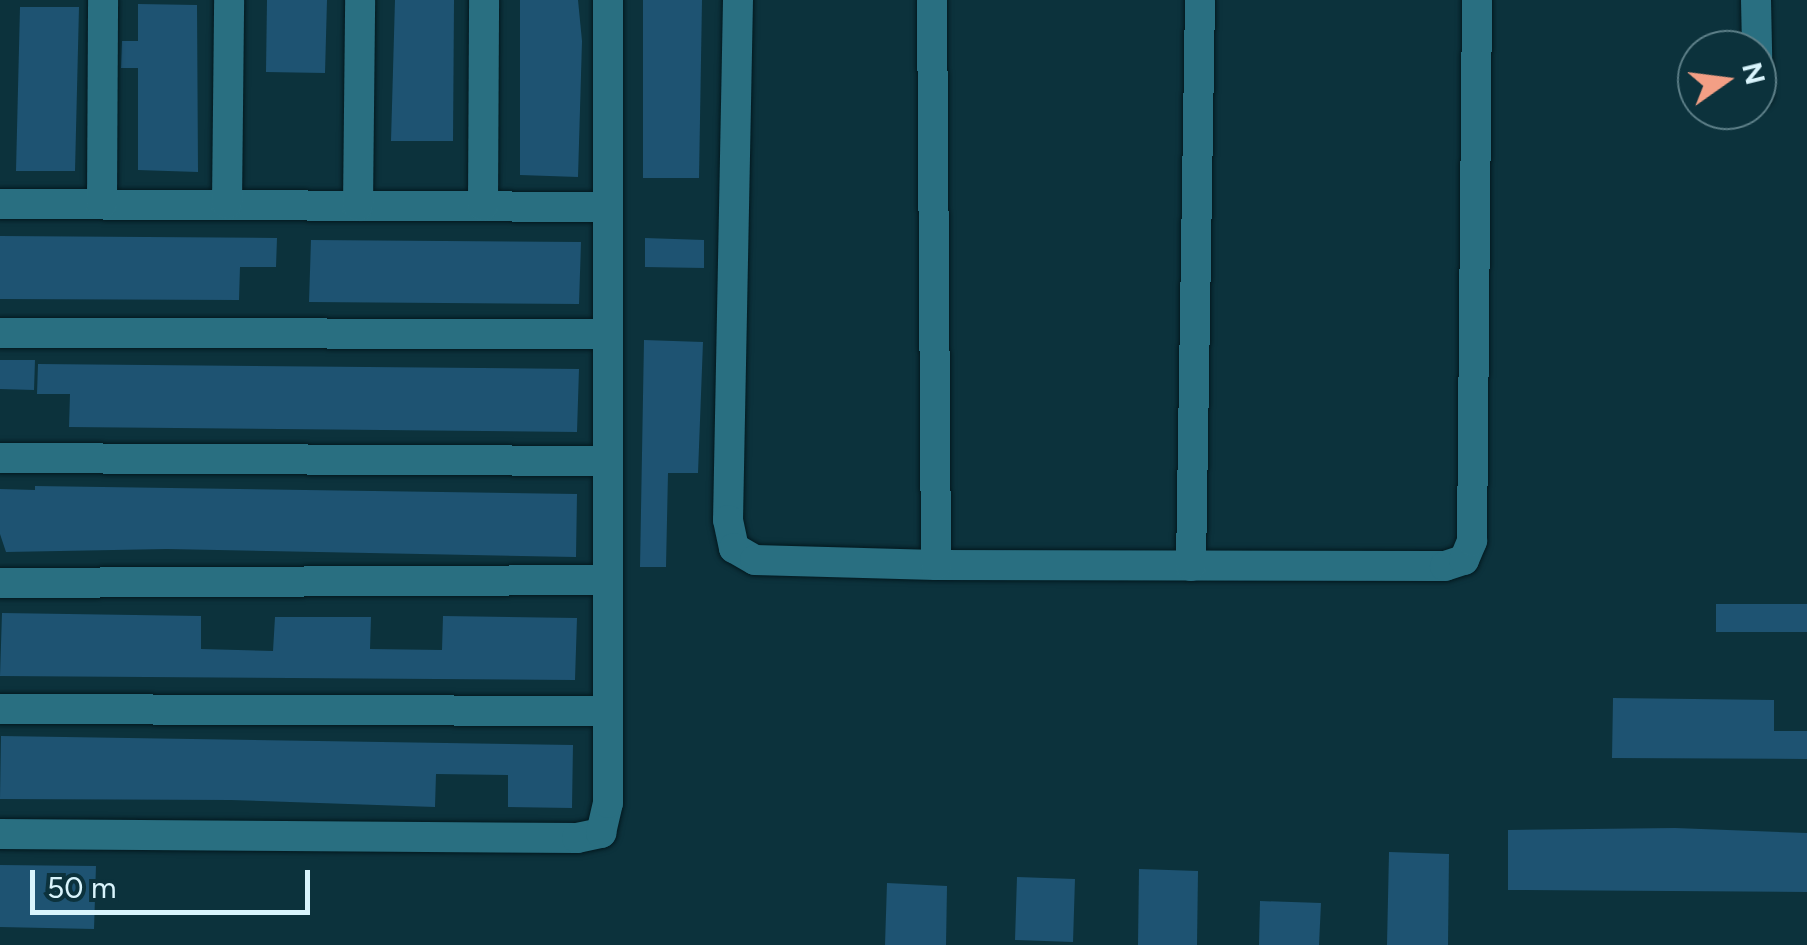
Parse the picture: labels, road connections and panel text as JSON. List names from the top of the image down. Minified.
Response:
{"scale_bar":"50 m","north":"right"}
